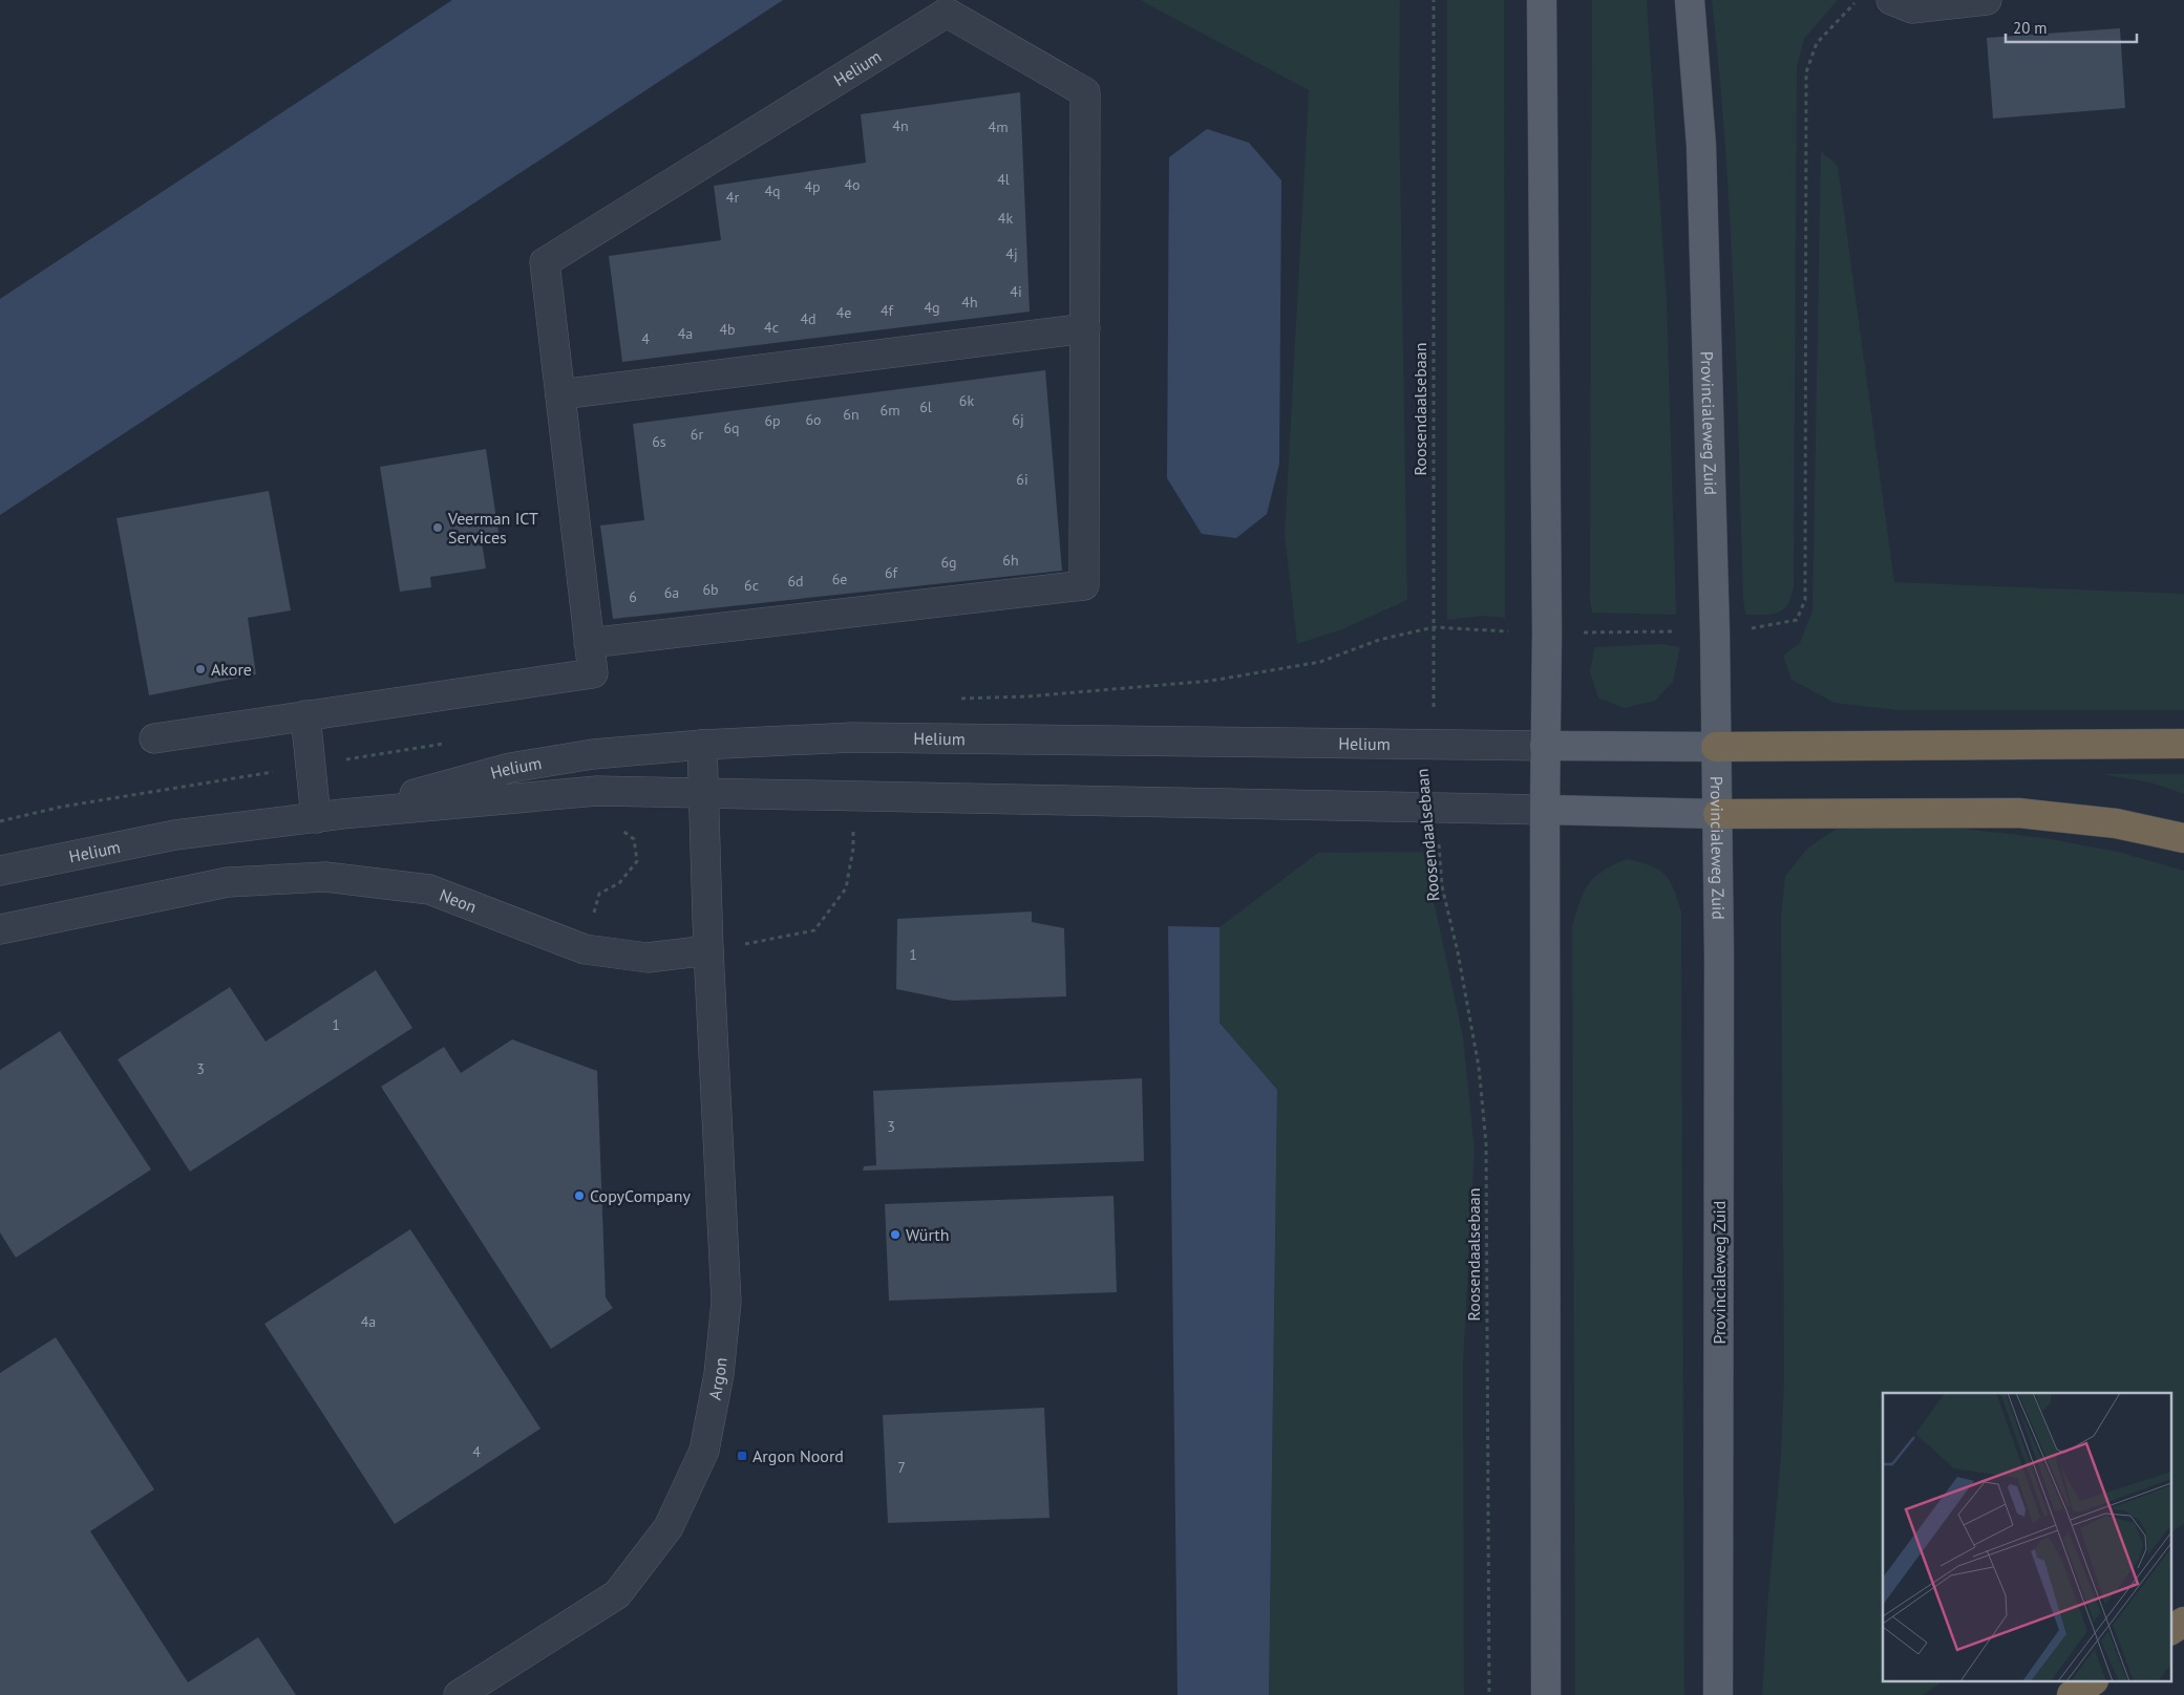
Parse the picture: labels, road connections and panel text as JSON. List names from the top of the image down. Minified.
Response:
{"streets":{"main road":["Provincialeweg Zuid"],"street":["Helium","Neon","Argon"],"path":["Roosendaalsebaan"]},"crossings":[["Helium","Roosendaalsebaan"],["Neon","Argon"]],"places":{"other":["Veerman ICT Services","Akore","CopyCompany","Würth"],"transit":["Argon Noord"]},"house_numbers":["4n","4m","4l","4o","4p","4q","4r","4k","4j","4i","4h","4g","4f","4e","4d","4c","4b","4a","4","6k","6l","6m","6n","6o","6j","6p","6q","6r","6s","6i","6h","6g","6f","6e","6d","6c","6b","6a","6","1","1","3","3","4a","4","7"],"scale_bar":"20 m"}
